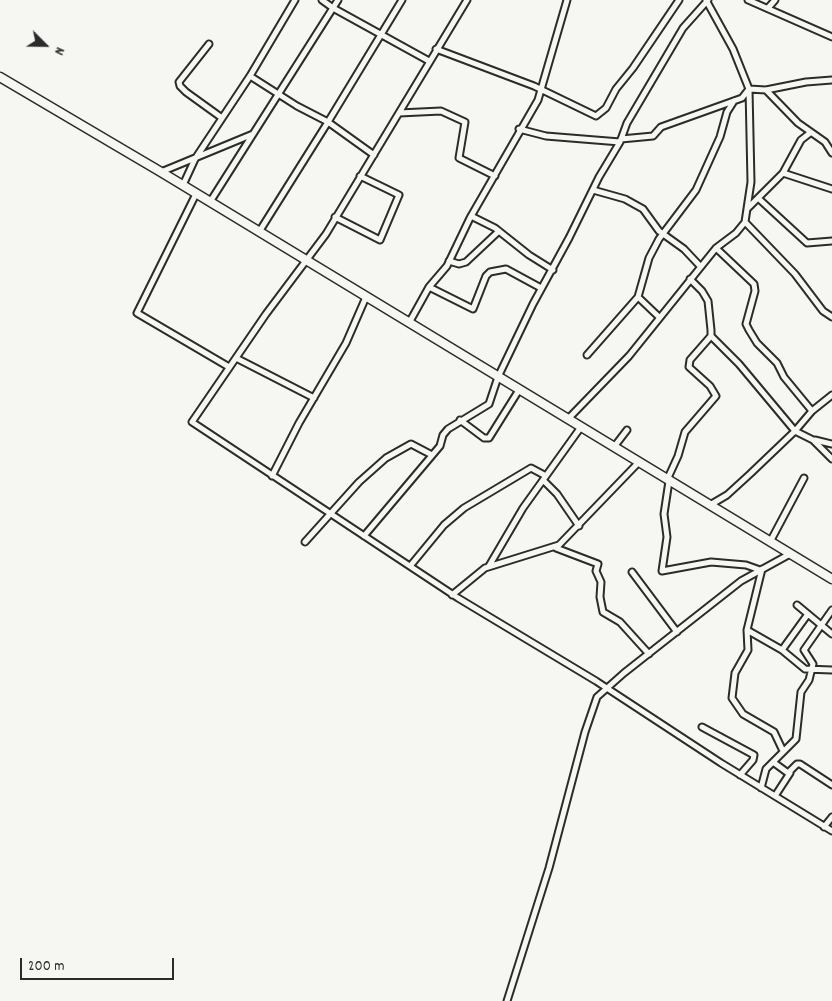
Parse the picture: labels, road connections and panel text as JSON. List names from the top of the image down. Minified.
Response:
{"scale_bar":"200 m","north":"bottom right"}
